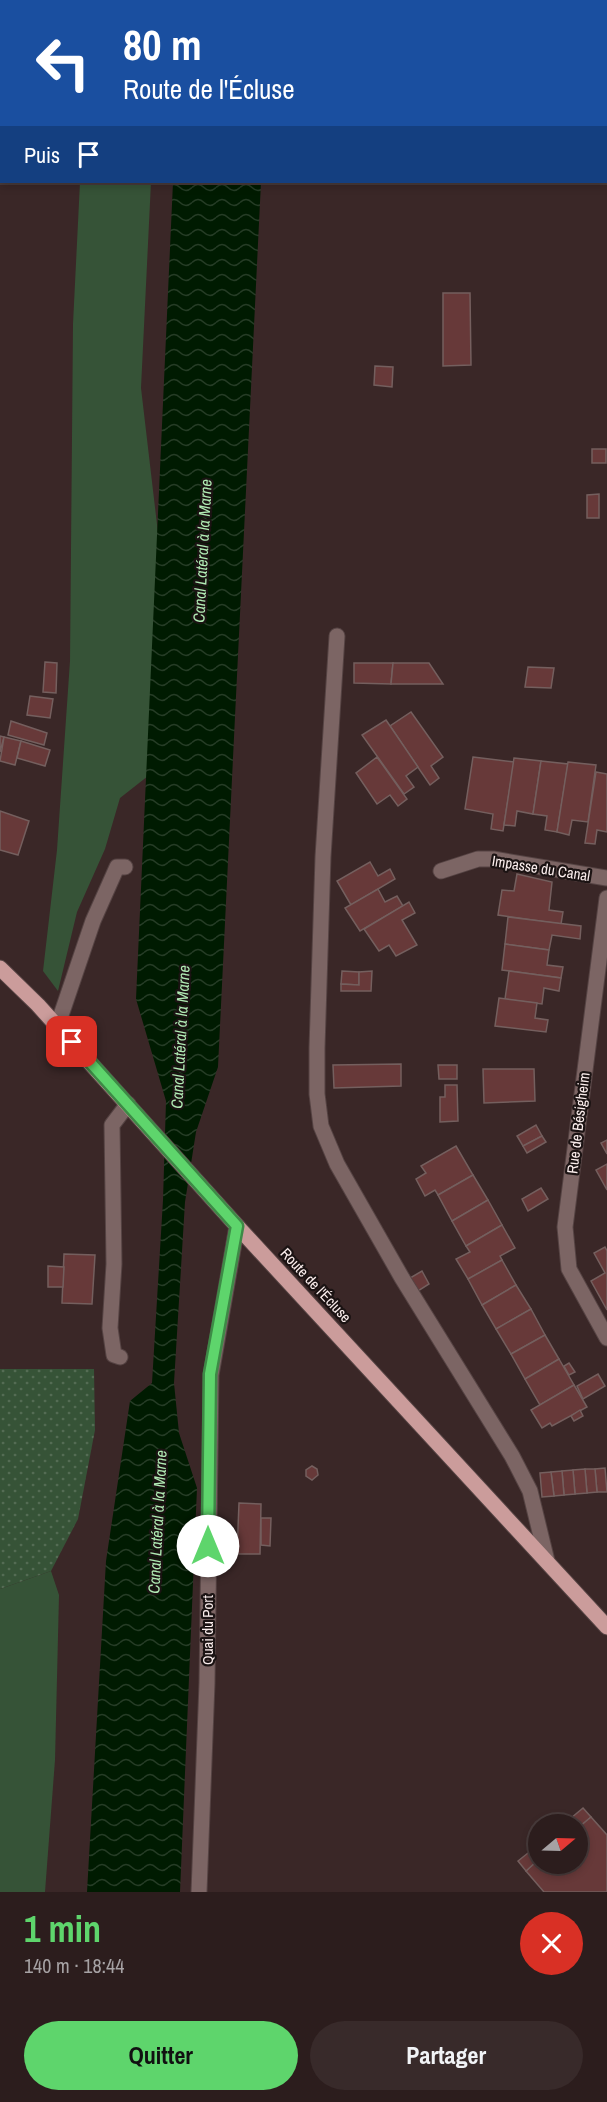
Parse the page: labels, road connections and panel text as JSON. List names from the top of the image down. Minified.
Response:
{"streets":{"main road":["Route de l'Écluse"],"street":["Impasse du Canal","Rue de Bésigheim","Quai du Port"]},"crossings":[["Route de l'Écluse","Quai du Port"]],"water":["Canal Latéral à la Marne"],"north":"right","page":{"turn":["80 m","Route de l'Écluse"],"then":"Puis","heading":["1 min","140 m · 18:44"],"buttons":["Quitter","Partager"]}}
